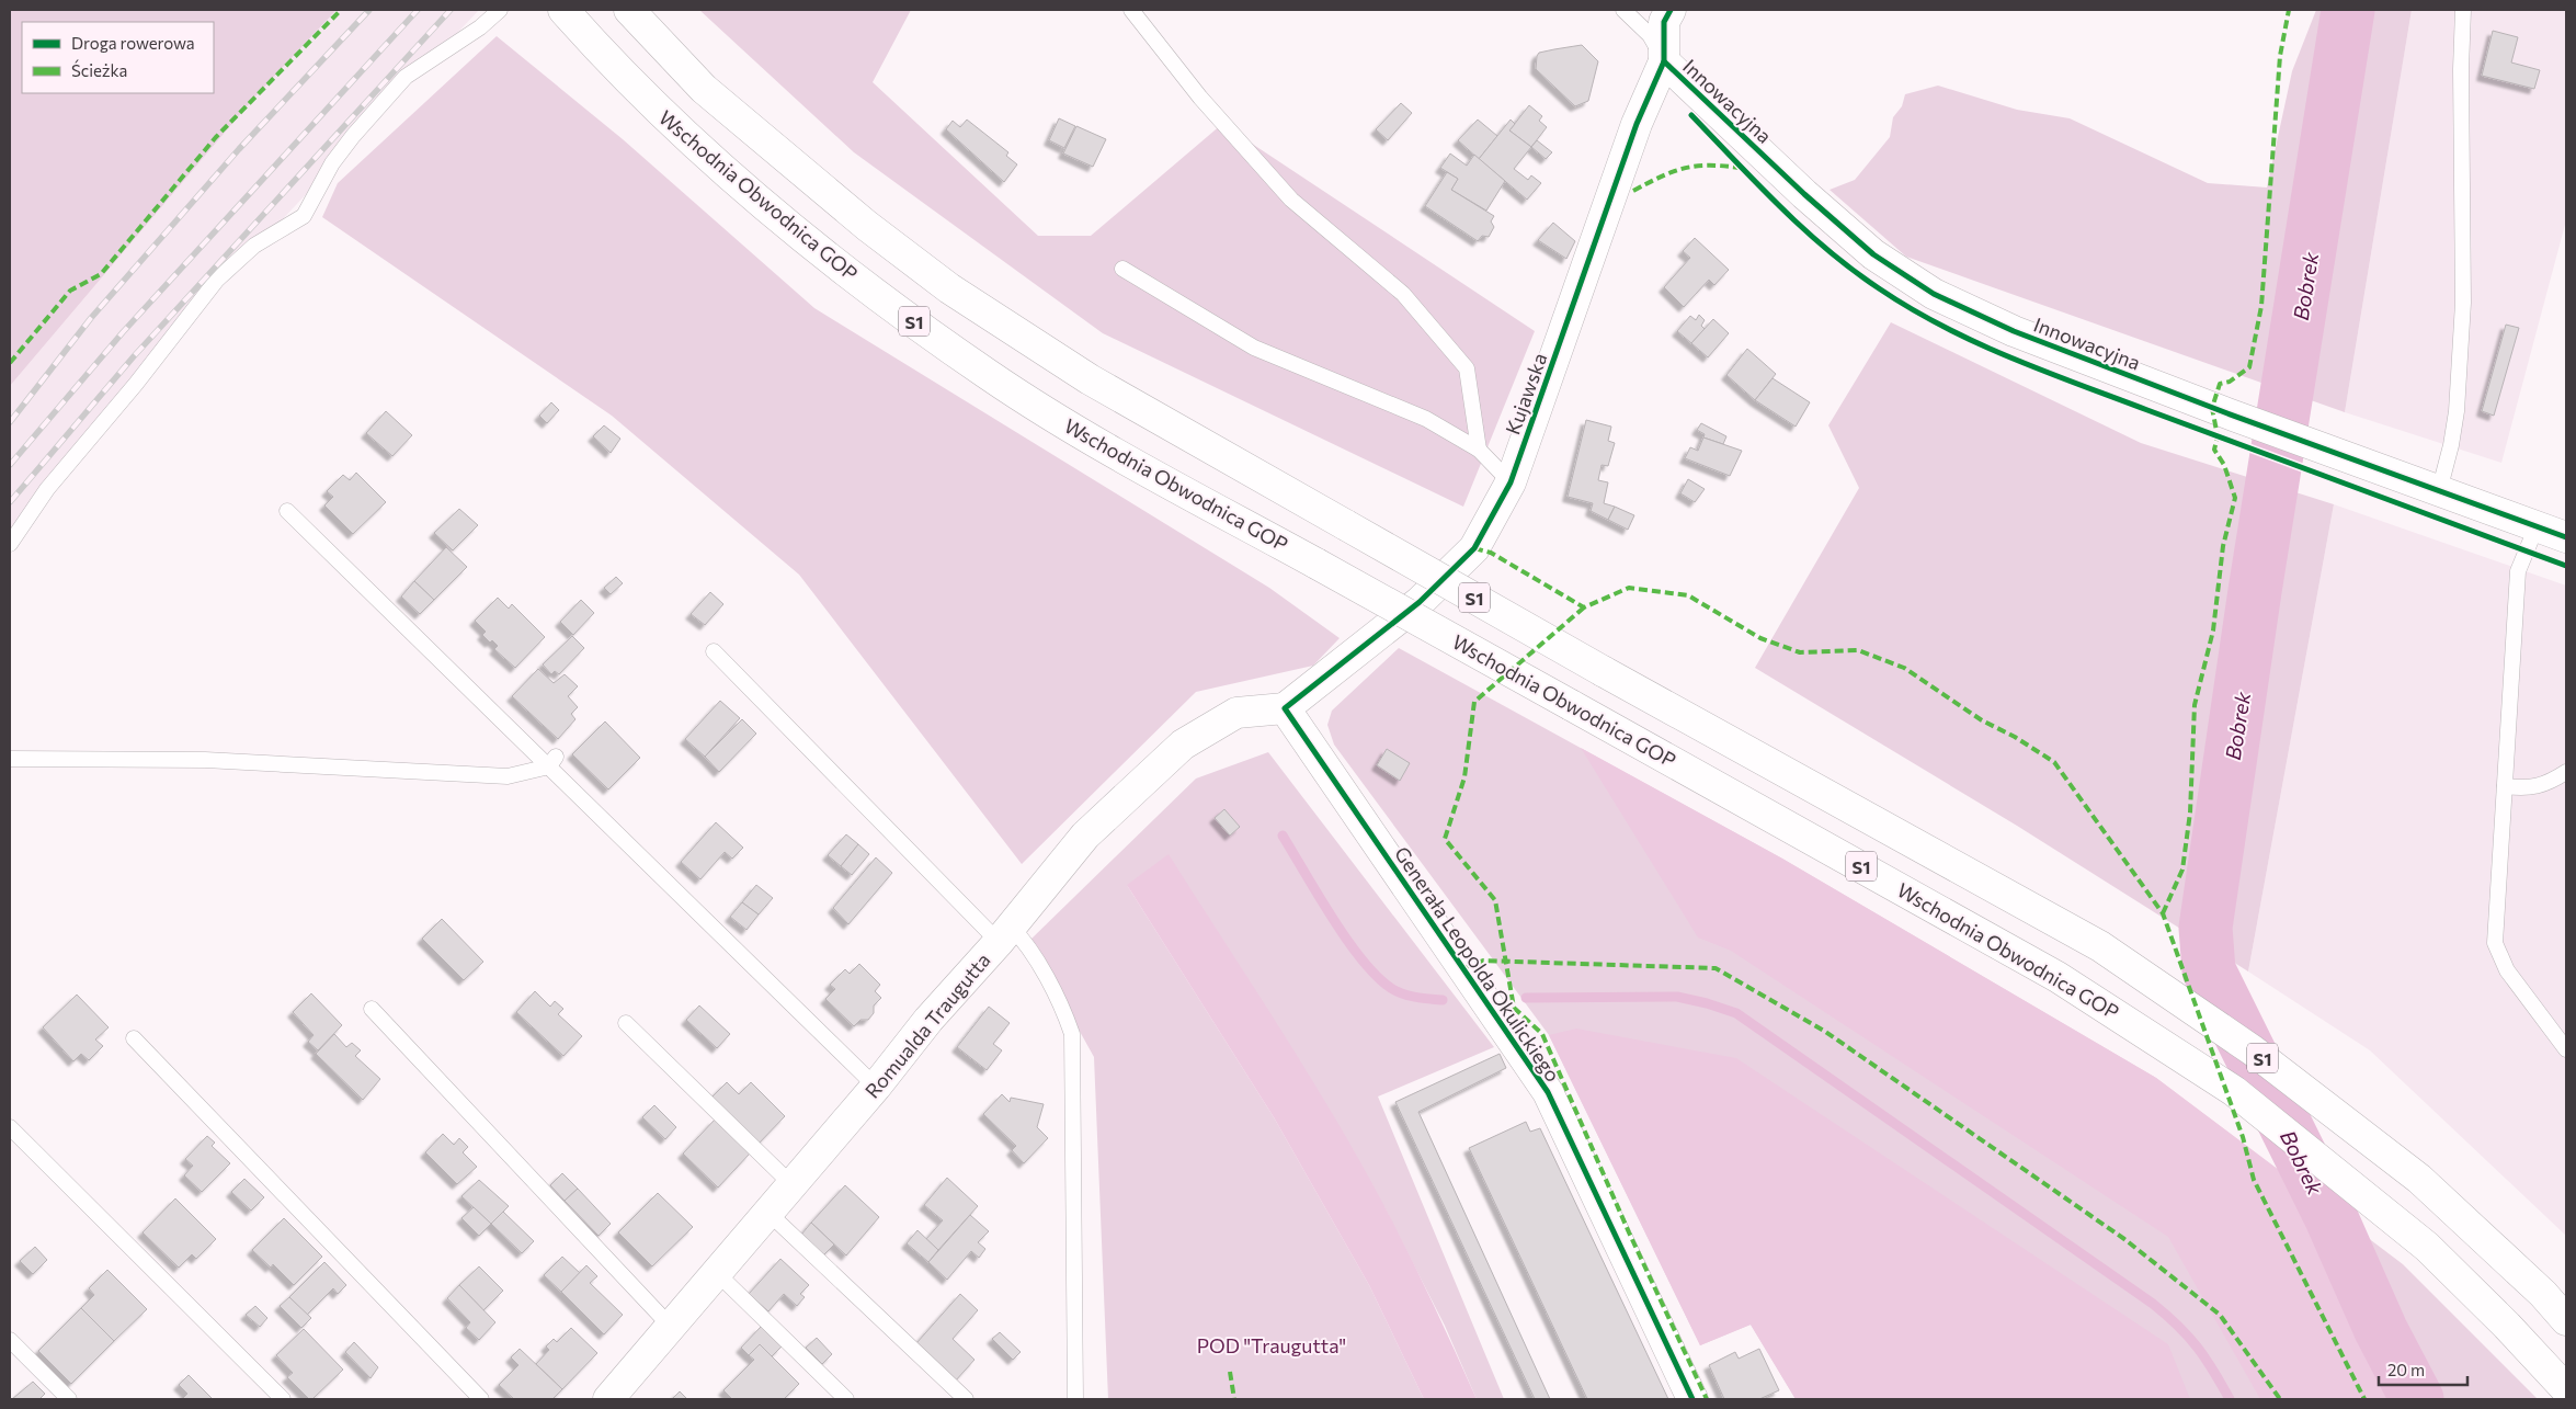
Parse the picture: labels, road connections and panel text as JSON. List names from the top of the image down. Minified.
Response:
{"streets":{"main road":["Innowacyjna","Wschodnia Obwodnica GOP","S1","Kujawska","Generała Leopolda Okulickiego","Romualda Traugutta"]},"crossings":[["Innowacyjna","Kujawska"],["Kujawska","Generała Leopolda Okulickiego"],["Kujawska","Romualda Traugutta"],["Generała Leopolda Okulickiego","Romualda Traugutta"]],"water":["Bobrek"],"parks":["POD \"Traugutta\""],"legend":["Droga rowerowa","Ścieżka"],"scale_bar":"20 m"}
